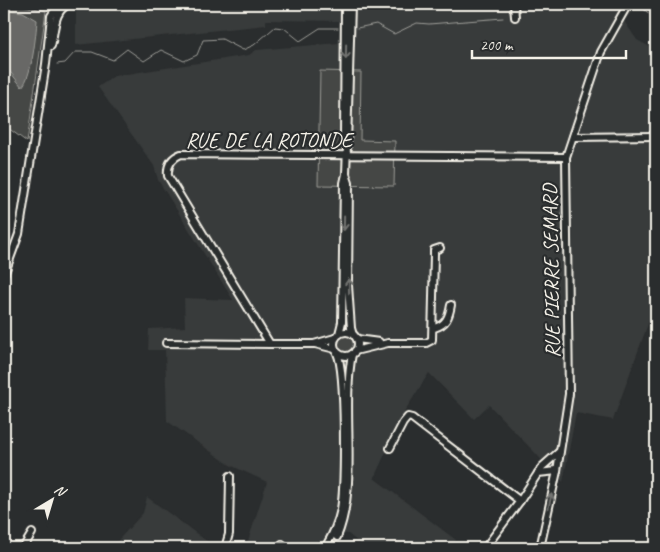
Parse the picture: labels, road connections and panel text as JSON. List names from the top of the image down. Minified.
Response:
{"streets":{"street":["RUE DE LA ROTONDE","RUE PIERRE SEMARD"]},"crossings":[["RUE DE LA ROTONDE","RUE PIERRE SEMARD"]],"scale_bar":"200 m","north":"top right"}
